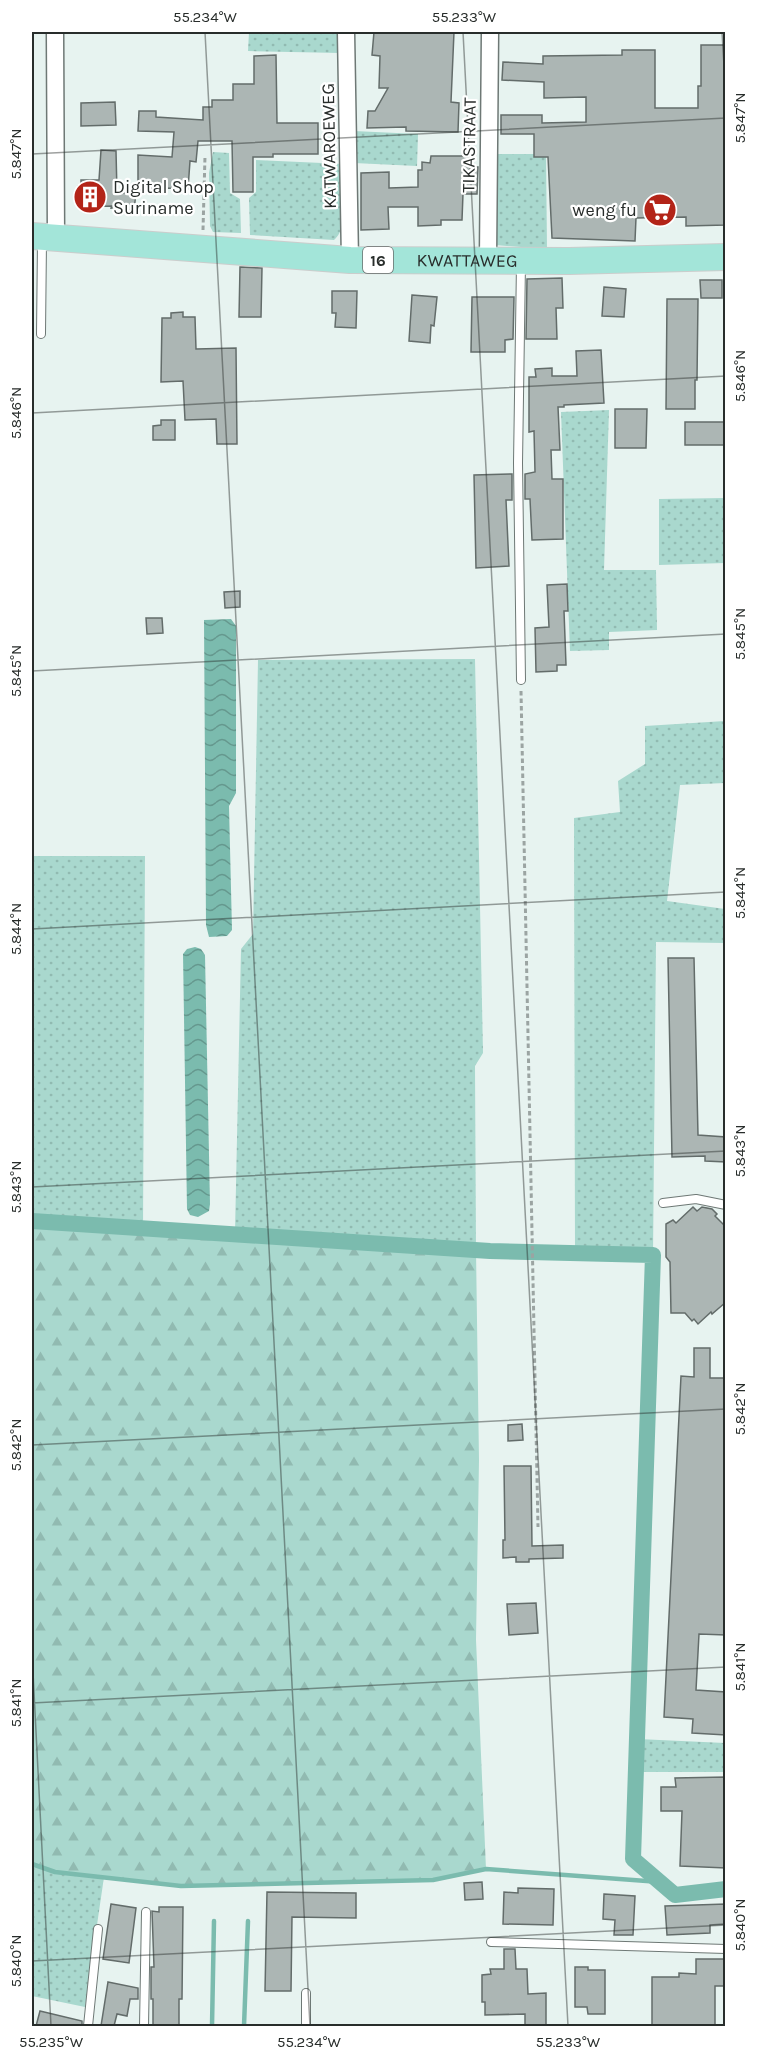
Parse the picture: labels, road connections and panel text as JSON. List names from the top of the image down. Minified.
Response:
{"streets":{"main road":["16","KWATTAWEG"],"street":["TIKASTRAAT","KATWAROEWEG"]},"crossings":[["TIKASTRAAT","KWATTAWEG"],["KATWAROEWEG","KWATTAWEG"]],"places":{"building":["Digital Shop Suriname"],"supermarket":["weng fu"]},"coordinates":["55.234°W","55.233°W","5.847°N","5.846°N","5.845°N","5.844°N","5.843°N","5.842°N","5.841°N","5.840°N","55.235°W"]}
